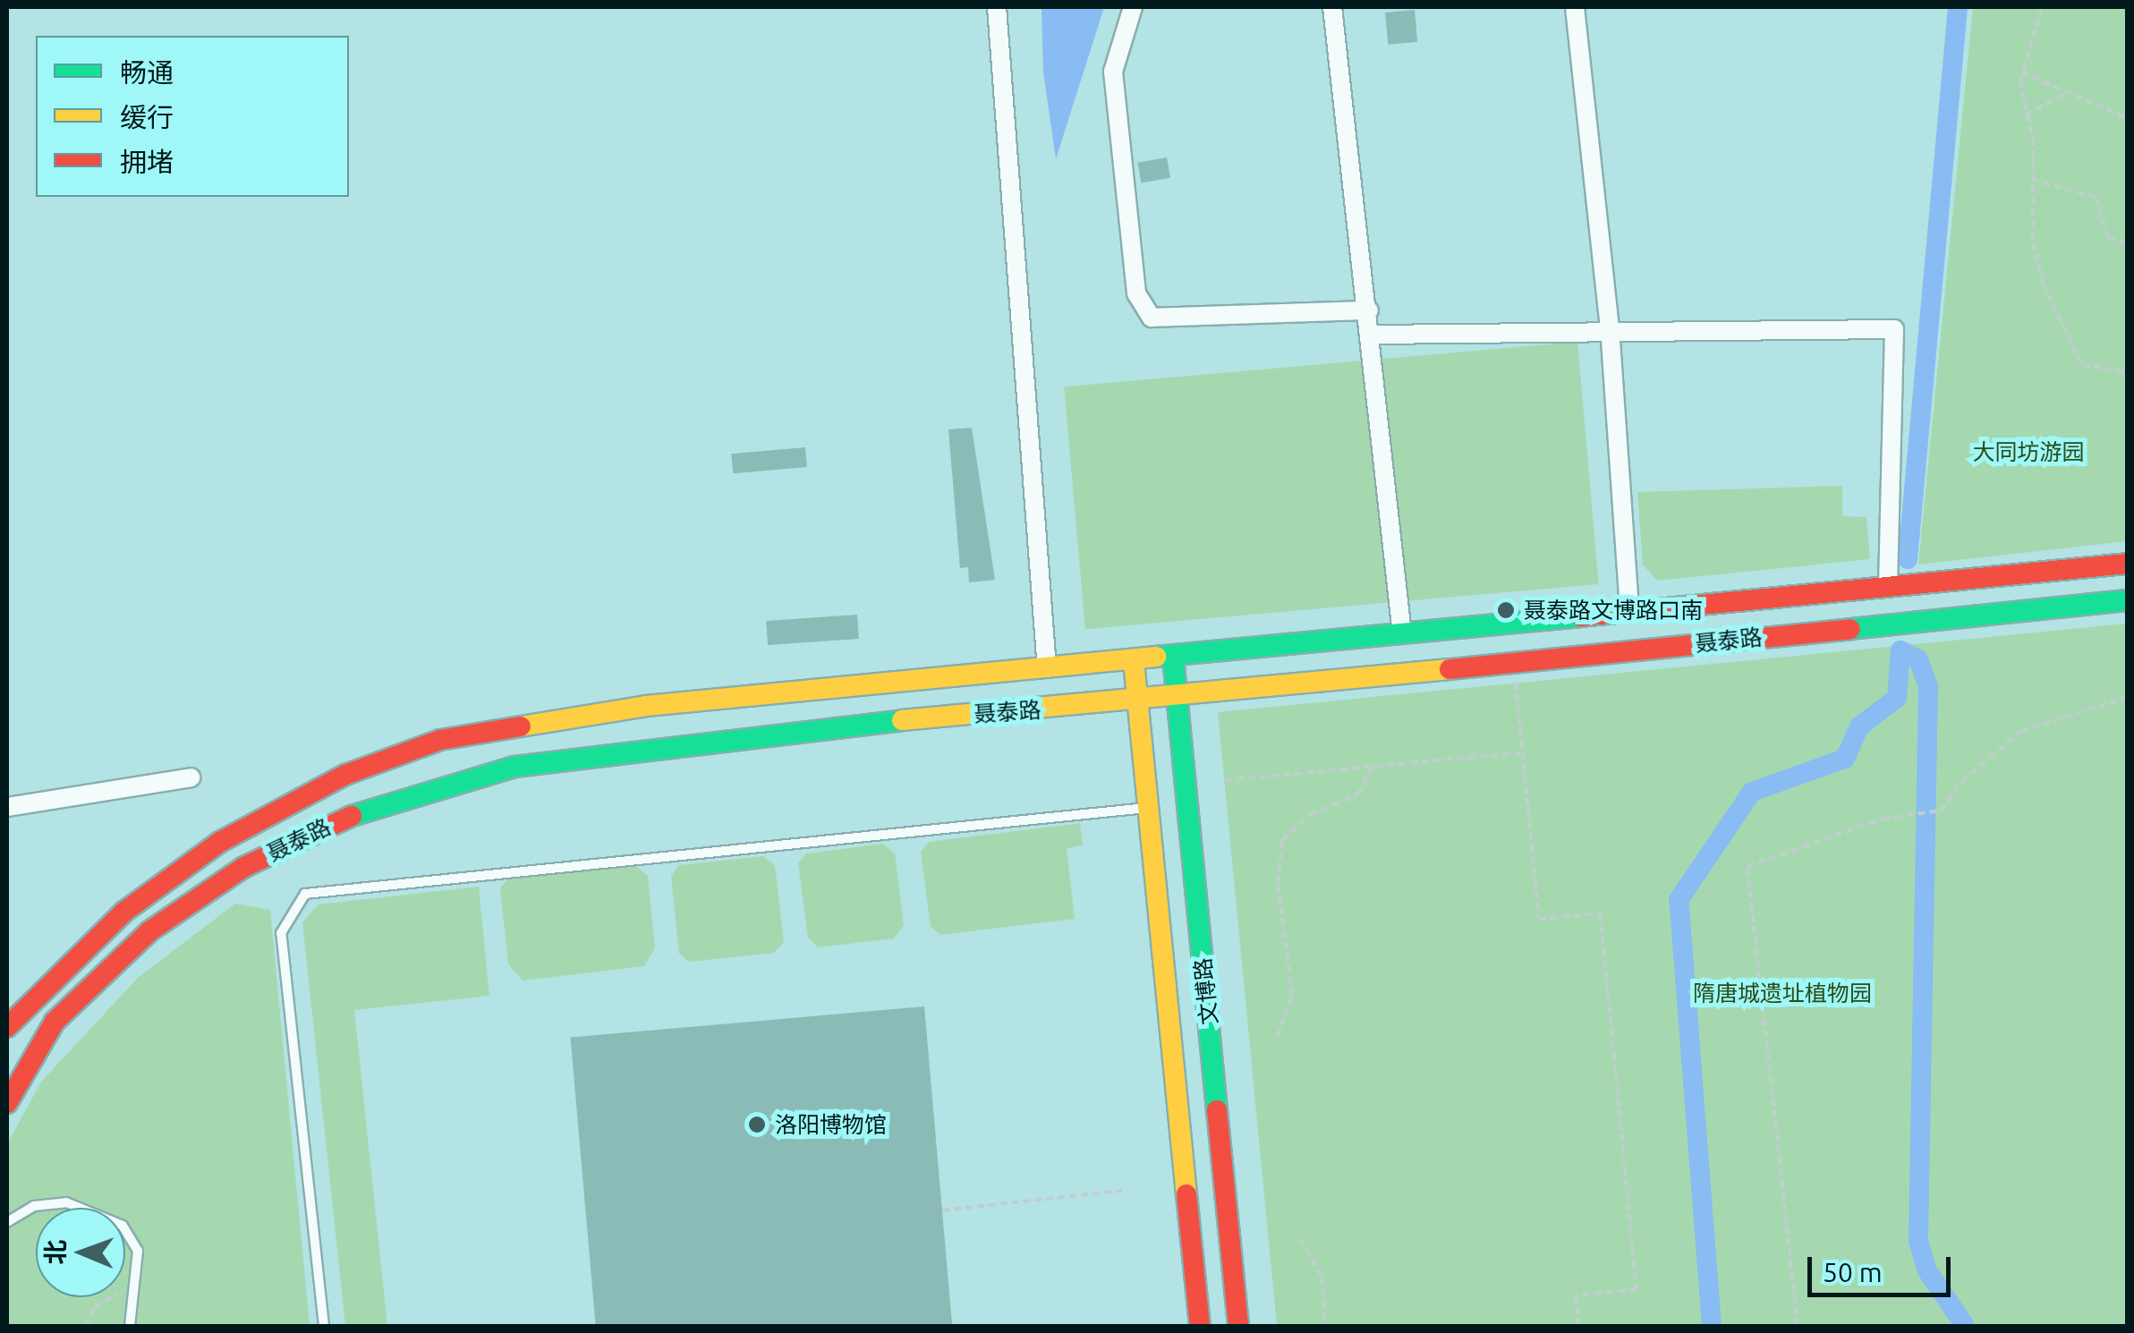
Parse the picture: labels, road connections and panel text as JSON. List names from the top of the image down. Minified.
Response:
{"streets":{"main road":["聂泰路","文博路"]},"crossings":[["聂泰路","文博路"]],"parks":["大同坊游园","隋唐城遗址植物园"],"places":["聂泰路文博路口南","洛阳博物馆"],"legend":["畅通","缓行","拥堵"],"scale_bar":"50 m","north":"left"}
